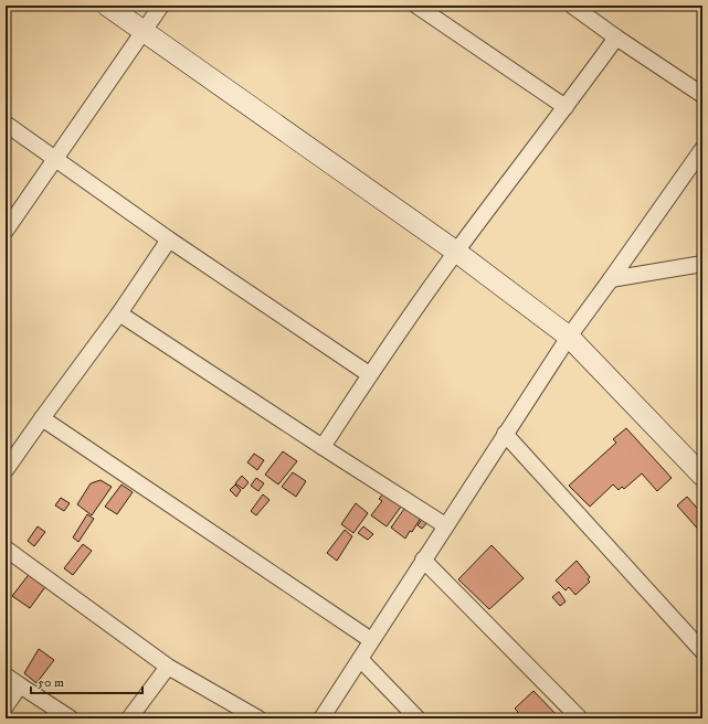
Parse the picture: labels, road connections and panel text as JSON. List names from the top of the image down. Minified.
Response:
{"scale_bar":"50 m"}
